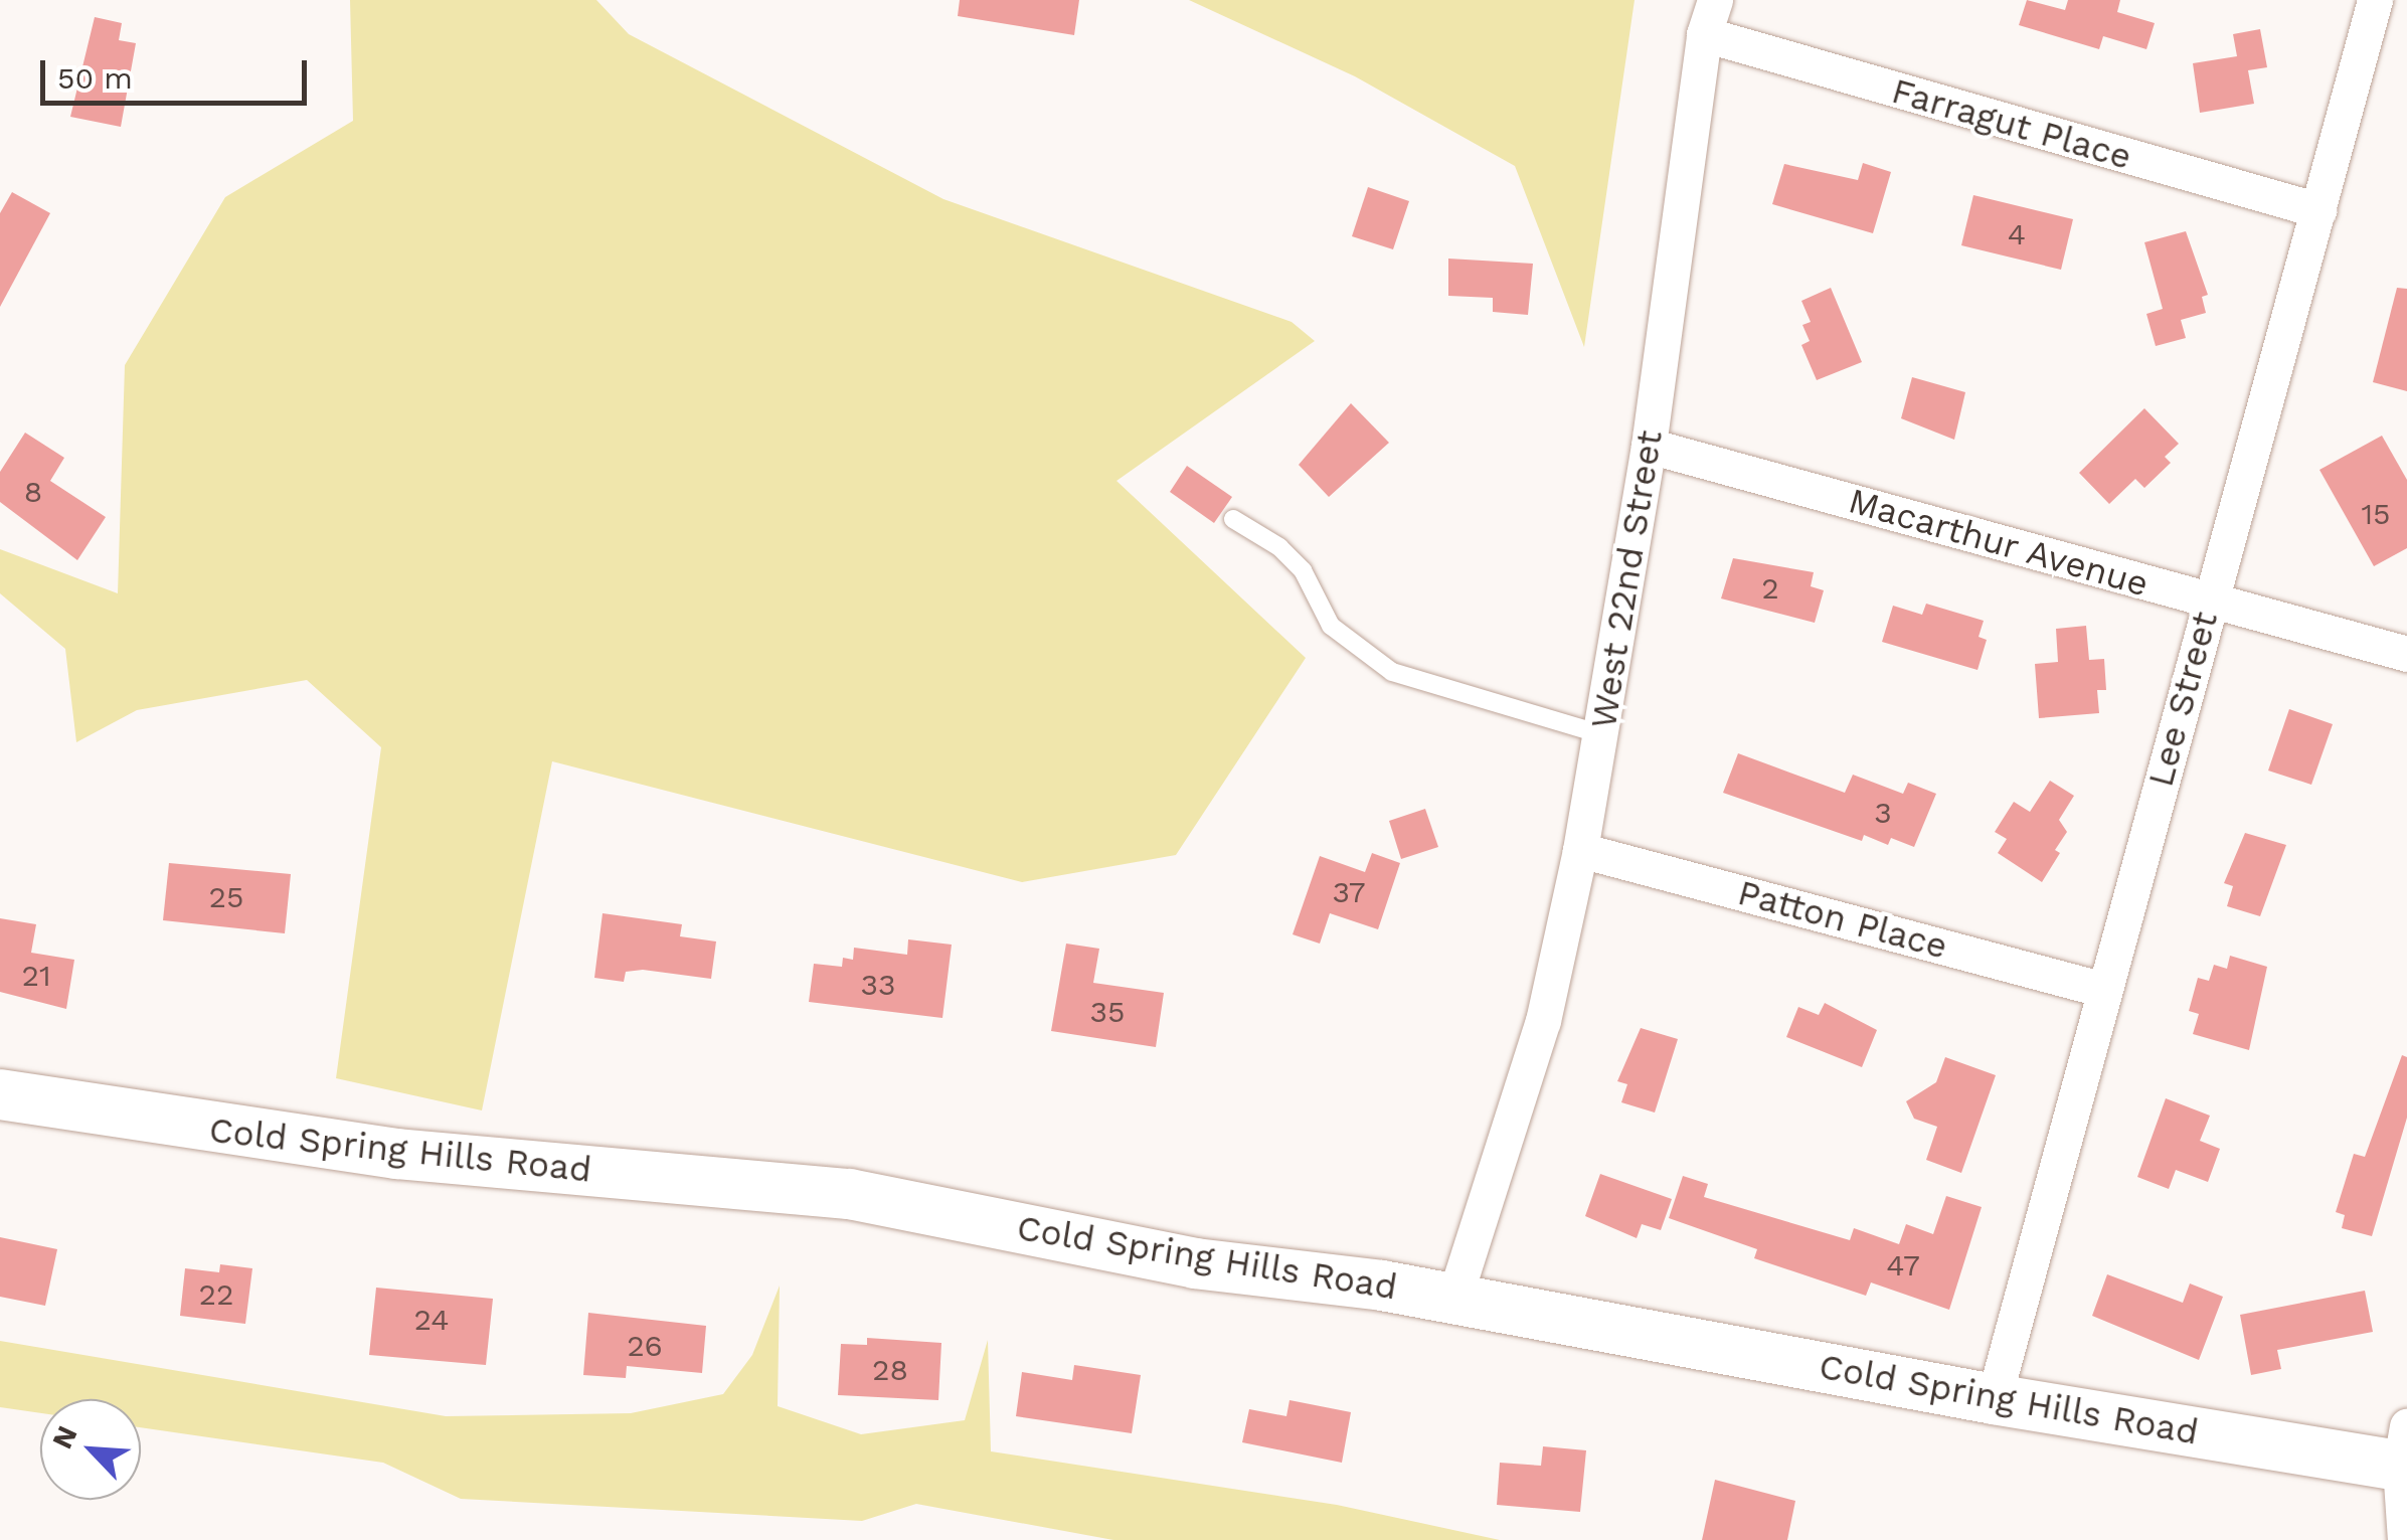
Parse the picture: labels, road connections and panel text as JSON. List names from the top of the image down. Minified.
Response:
{"streets":{"street":["Farragut Place","Macarthur Avenue","West 22nd Street","Lee Street","Patton Place","Cold Spring Hills Road"]},"crossings":[["Farragut Place","West 22nd Street"],["Farragut Place","Lee Street"],["Macarthur Avenue","West 22nd Street"],["Macarthur Avenue","Lee Street"],["West 22nd Street","Patton Place"],["West 22nd Street","Cold Spring Hills Road"],["Lee Street","Patton Place"],["Lee Street","Cold Spring Hills Road"]],"house_numbers":["4","8","15","2","3","37","25","21","33","35","47","22","24","26","28"],"scale_bar":"50 m","north":"top left"}
